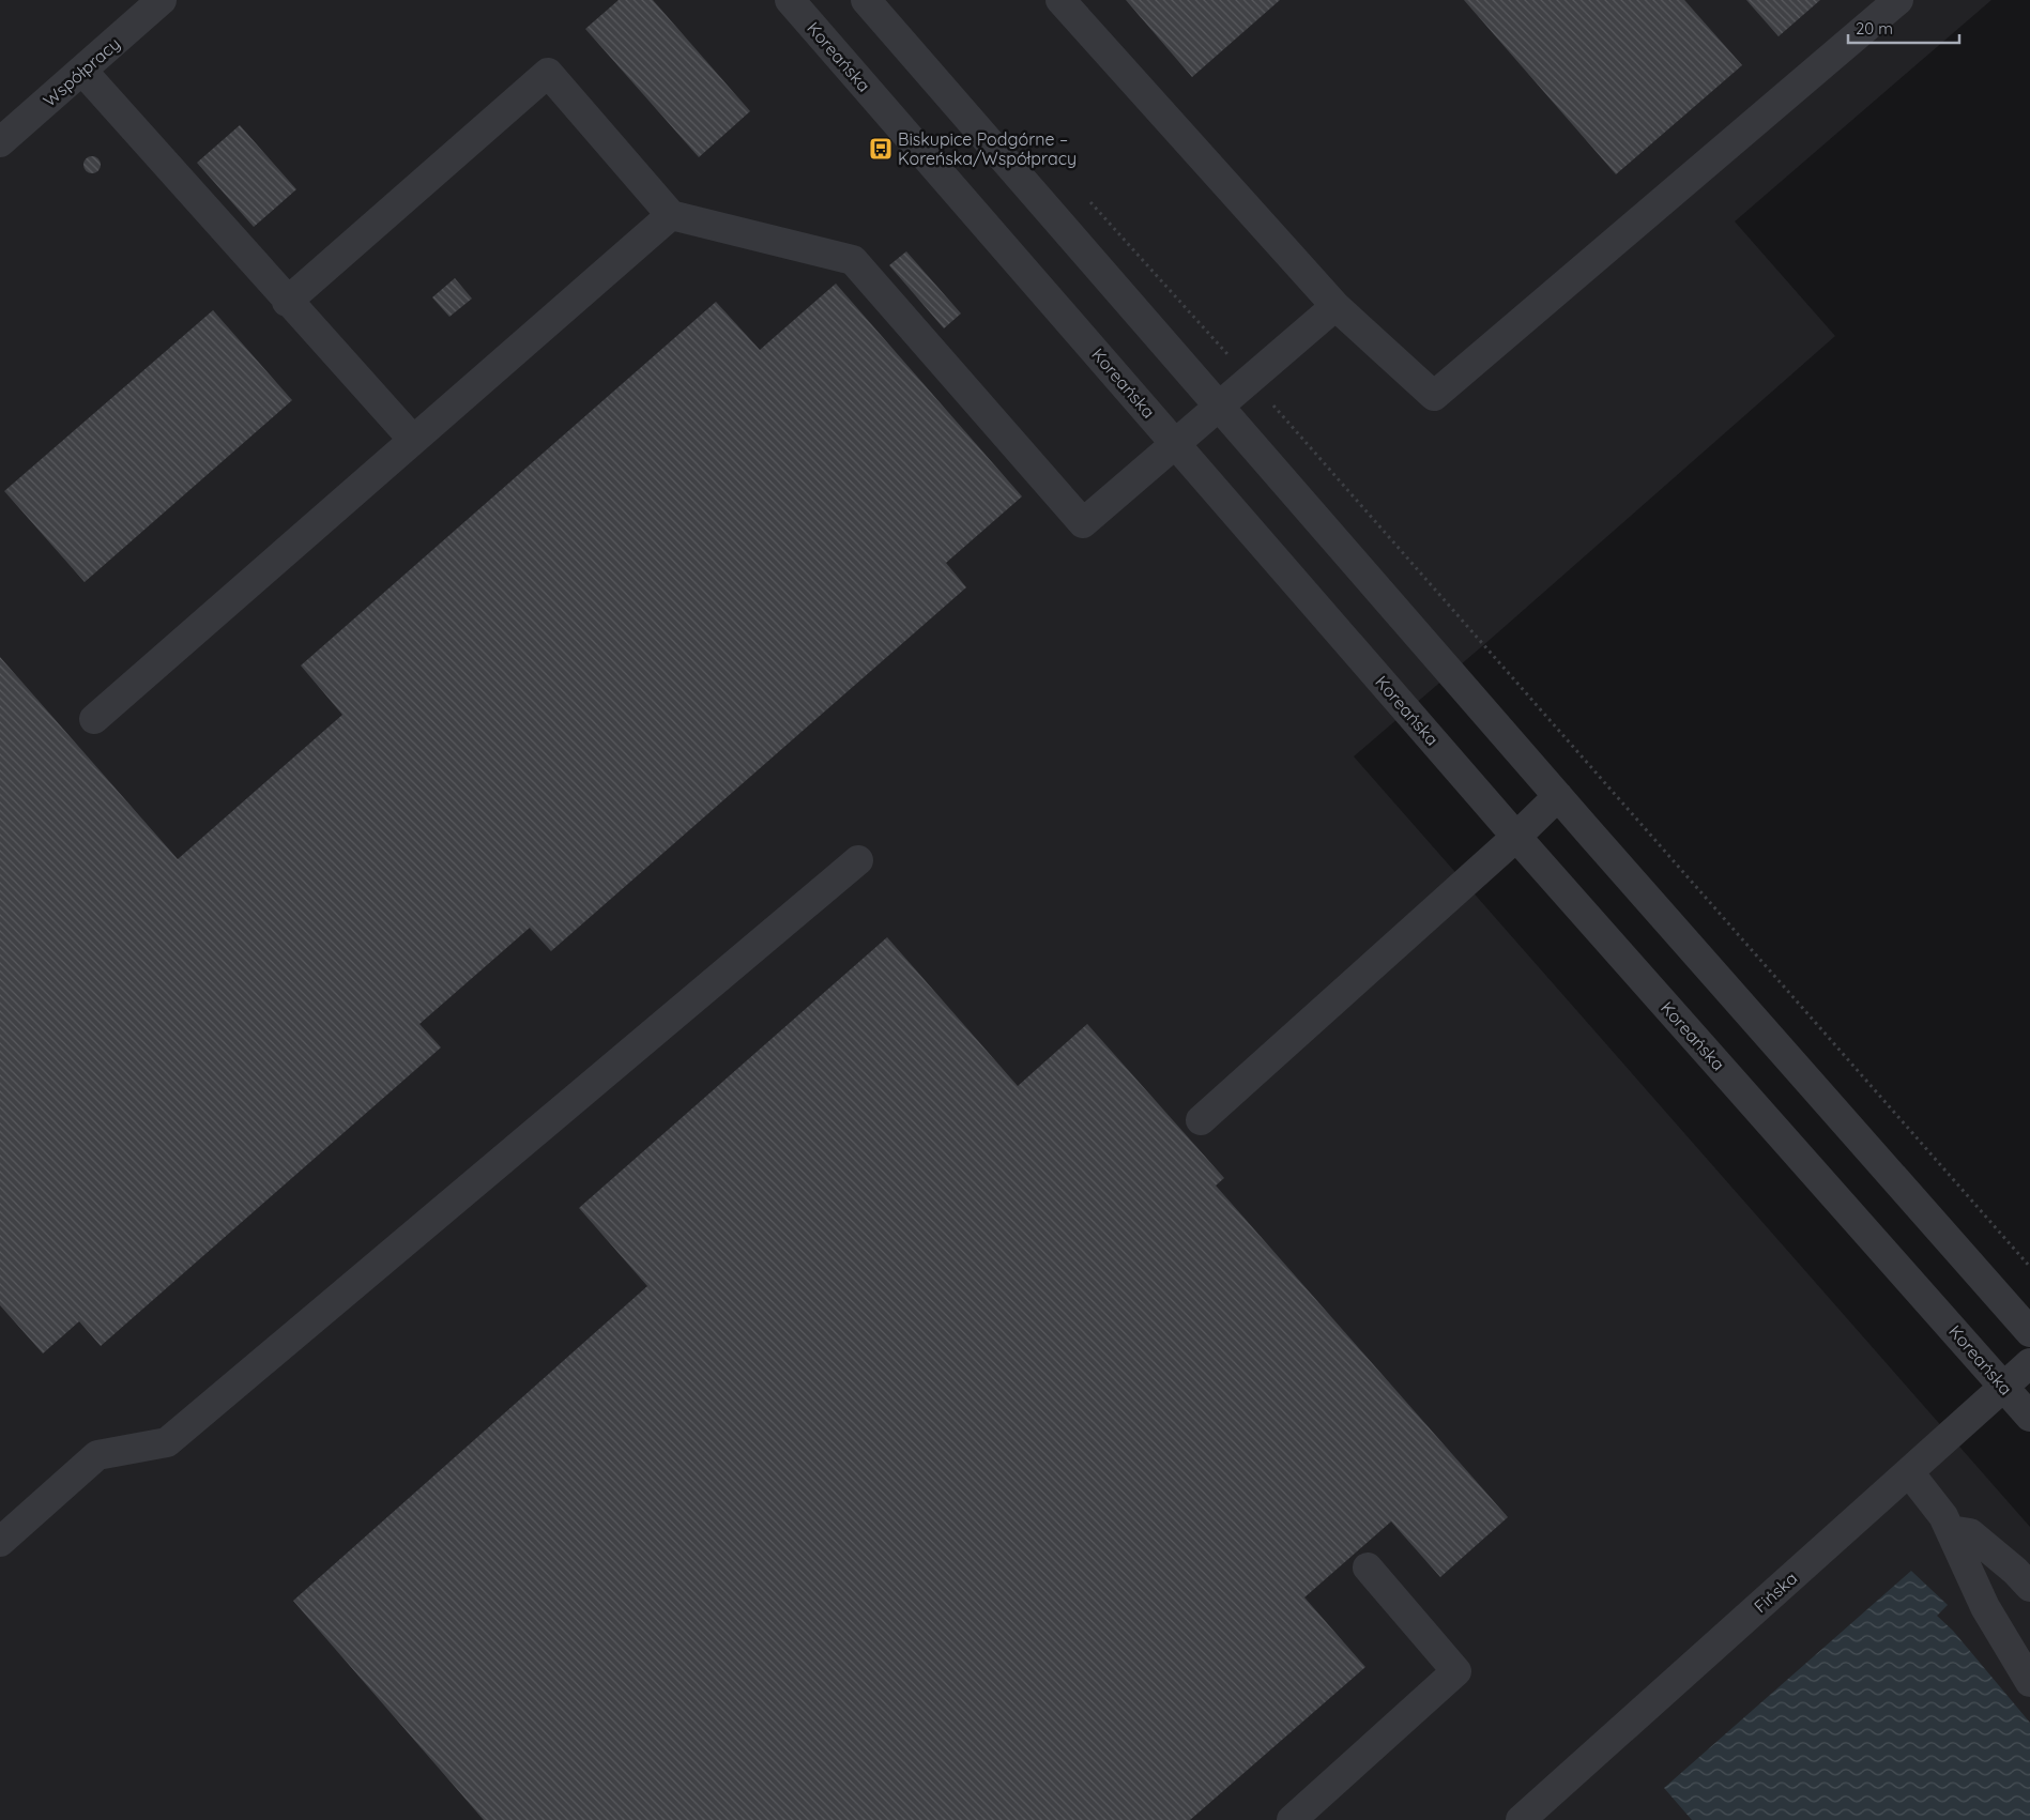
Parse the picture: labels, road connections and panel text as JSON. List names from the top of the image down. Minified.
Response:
{"streets":{"street":["Koreańska","Współpracy","Fińska"]},"crossings":[["Koreańska","Fińska"]],"places":{"bus stop":["Biskupice Podgórne – Koreńska/Współpracy"]},"scale_bar":"20 m"}
